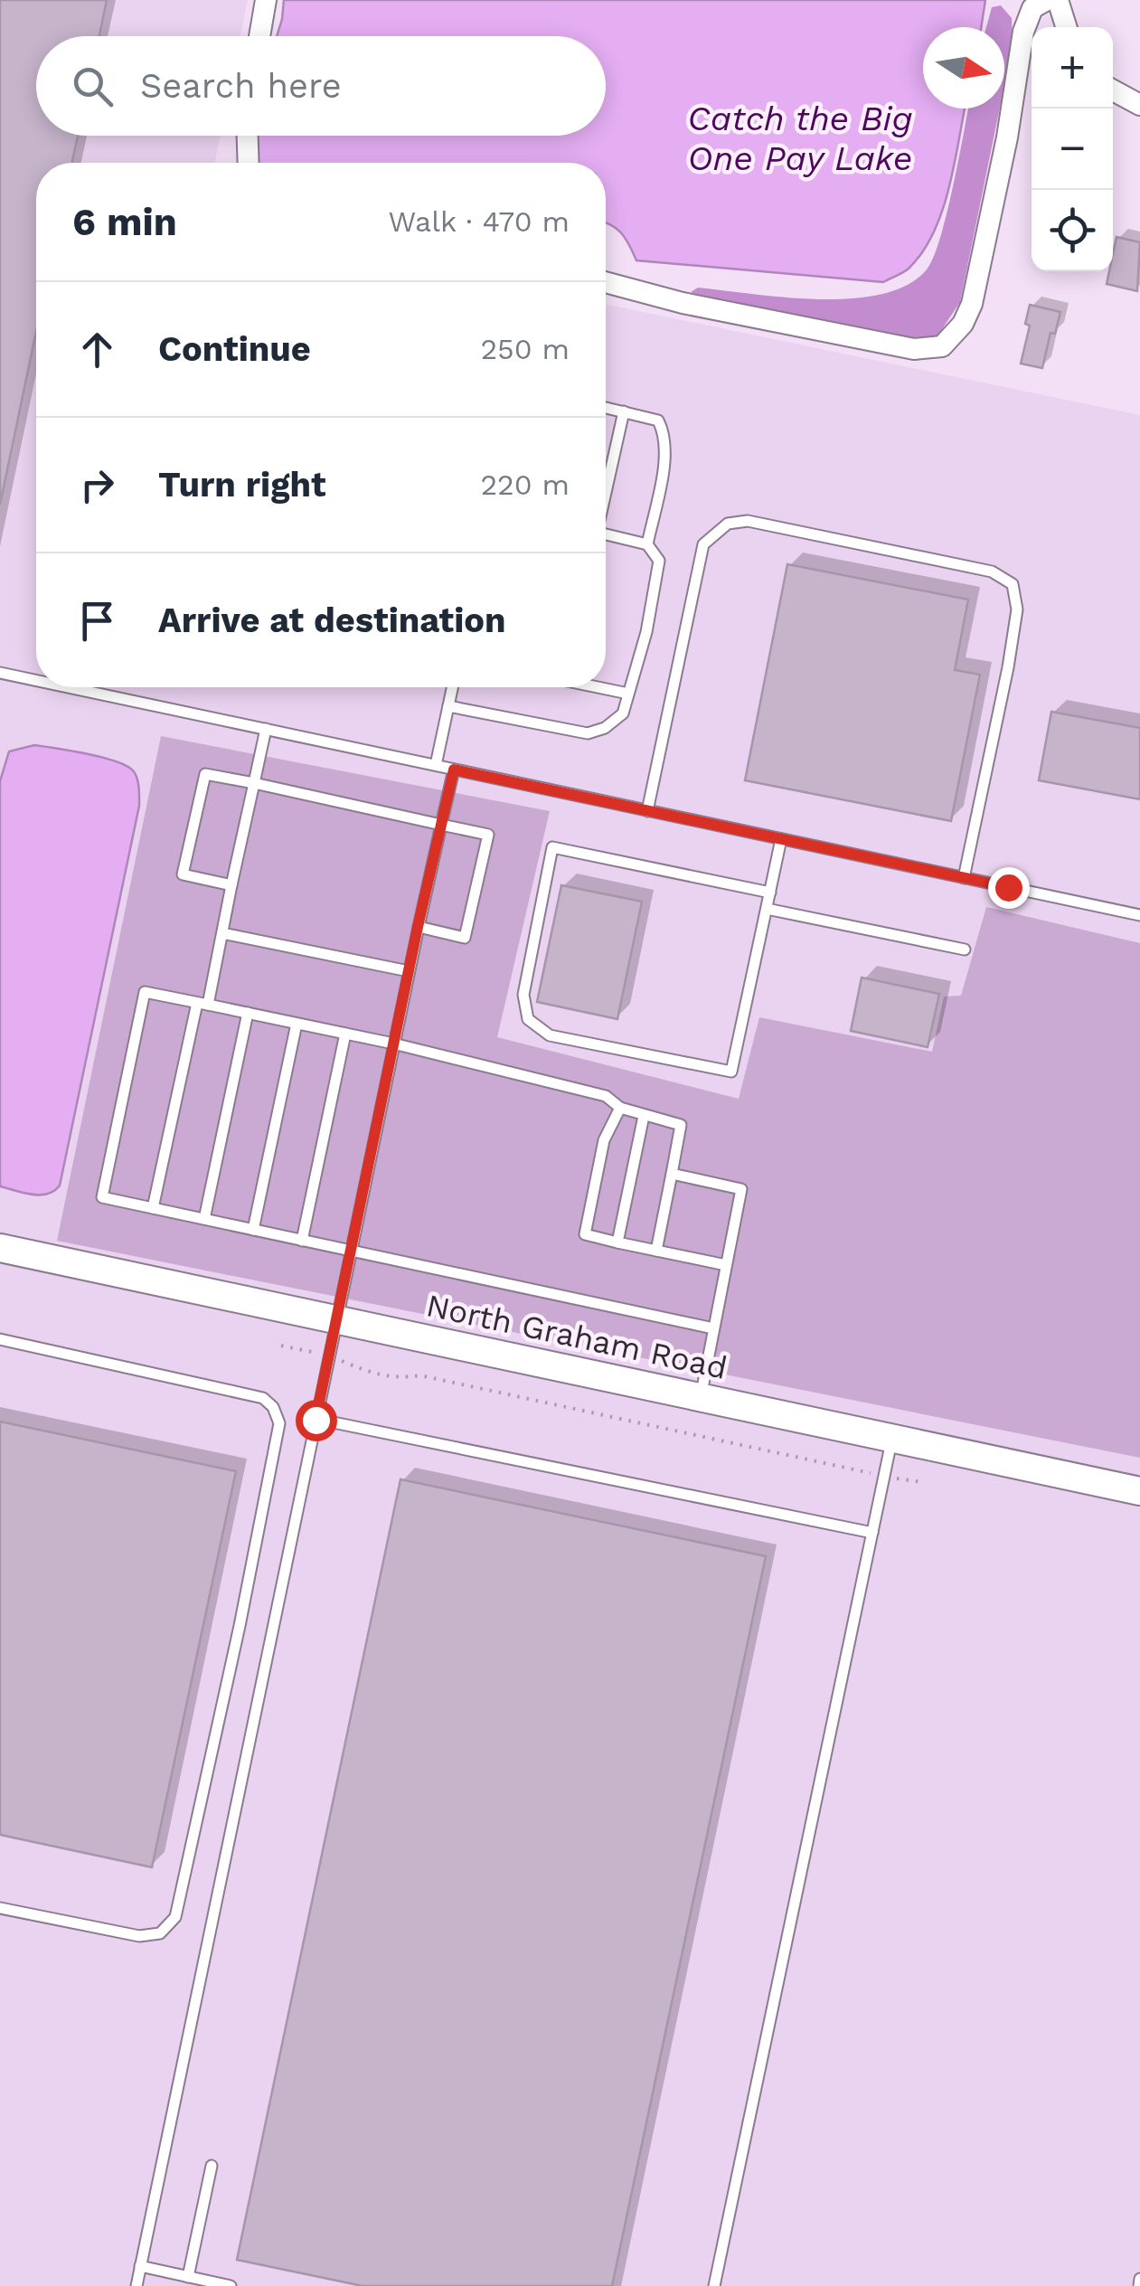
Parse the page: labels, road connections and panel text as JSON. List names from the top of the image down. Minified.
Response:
{"streets":{"street":["North Graham Road"]},"water":["Catch the Big One Pay Lake"],"north":"right","page":{"map_buttons":["+","−"],"search":"Search here","heading":["6 min","Walk · 470 m"],"list":[["Continue","250 m"],["Turn right","220 m"],"Arrive at destination"]}}
